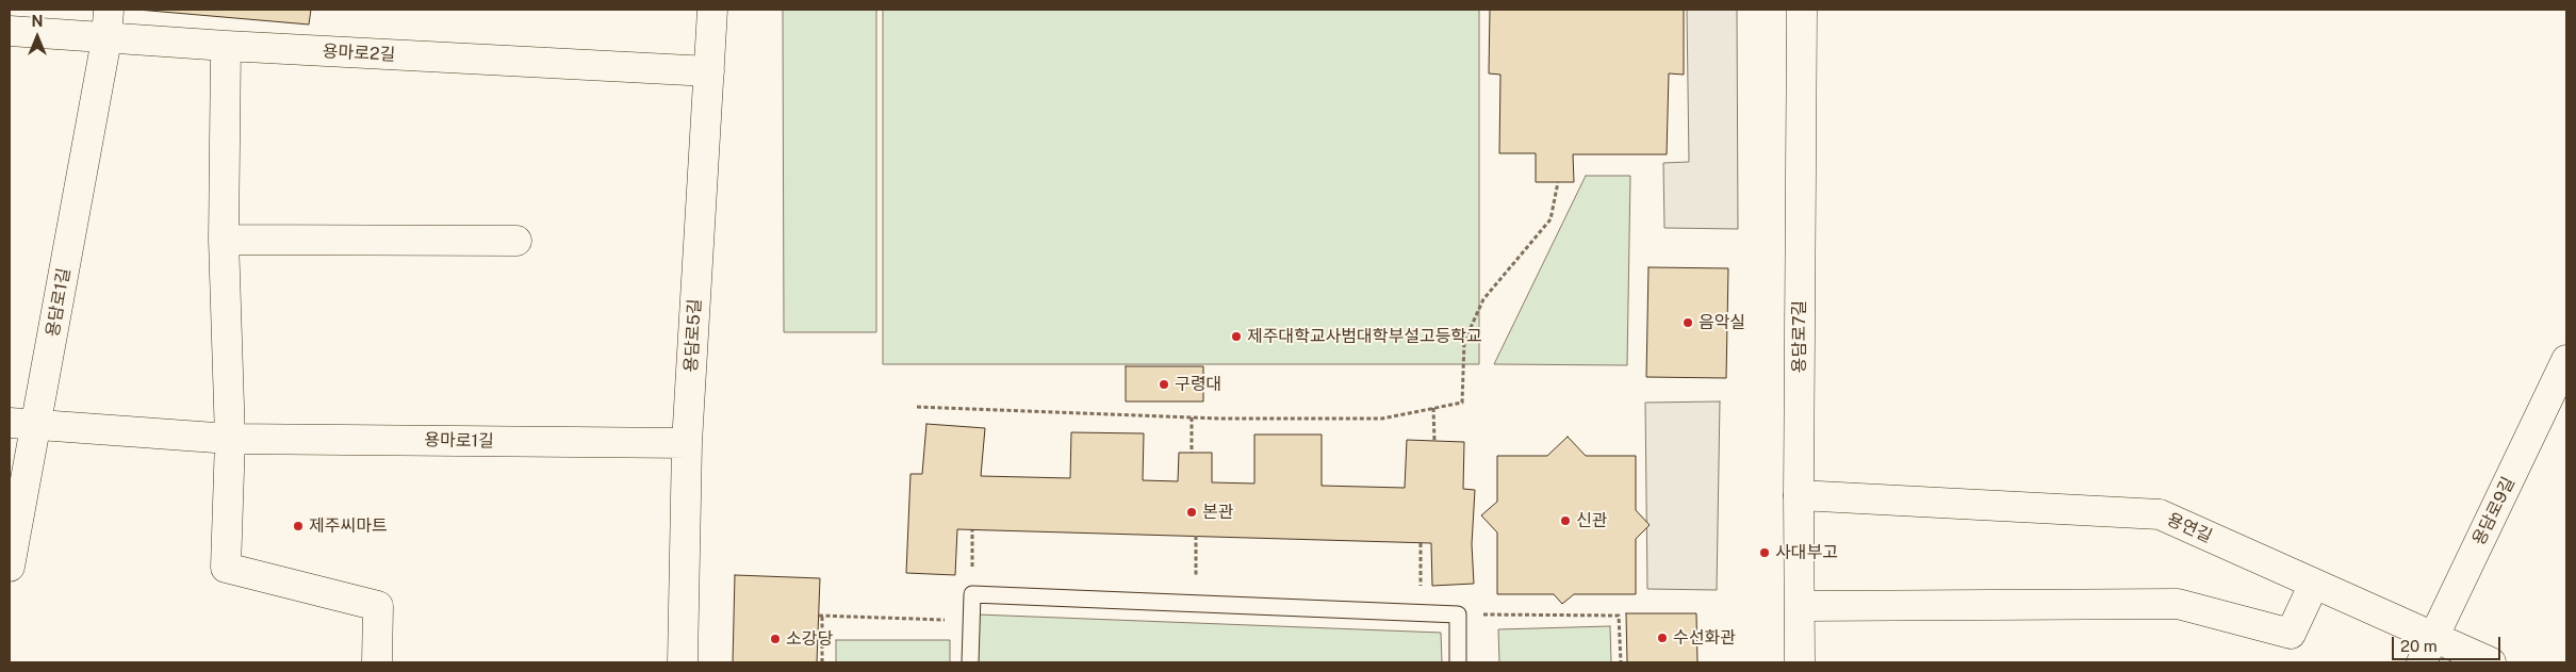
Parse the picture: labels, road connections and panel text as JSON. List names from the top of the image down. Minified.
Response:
{"streets":{"street":["용마로2길","용담로1길","용담로5길","용담로7길","용마로1길","용담로9길","용연길"]},"crossings":[["용마로2길","용담로1길"],["용마로2길","용담로5길"],["용담로1길","용마로1길"],["용담로5길","용마로1길"],["용담로7길","용연길"],["용담로9길","용연길"]],"places":["음악실","제주대학교사범대학부설고등학교","구령대","본관","신관","제주씨마트","사대부고","수선화관","소강당"],"scale_bar":"20 m","north":"top"}
